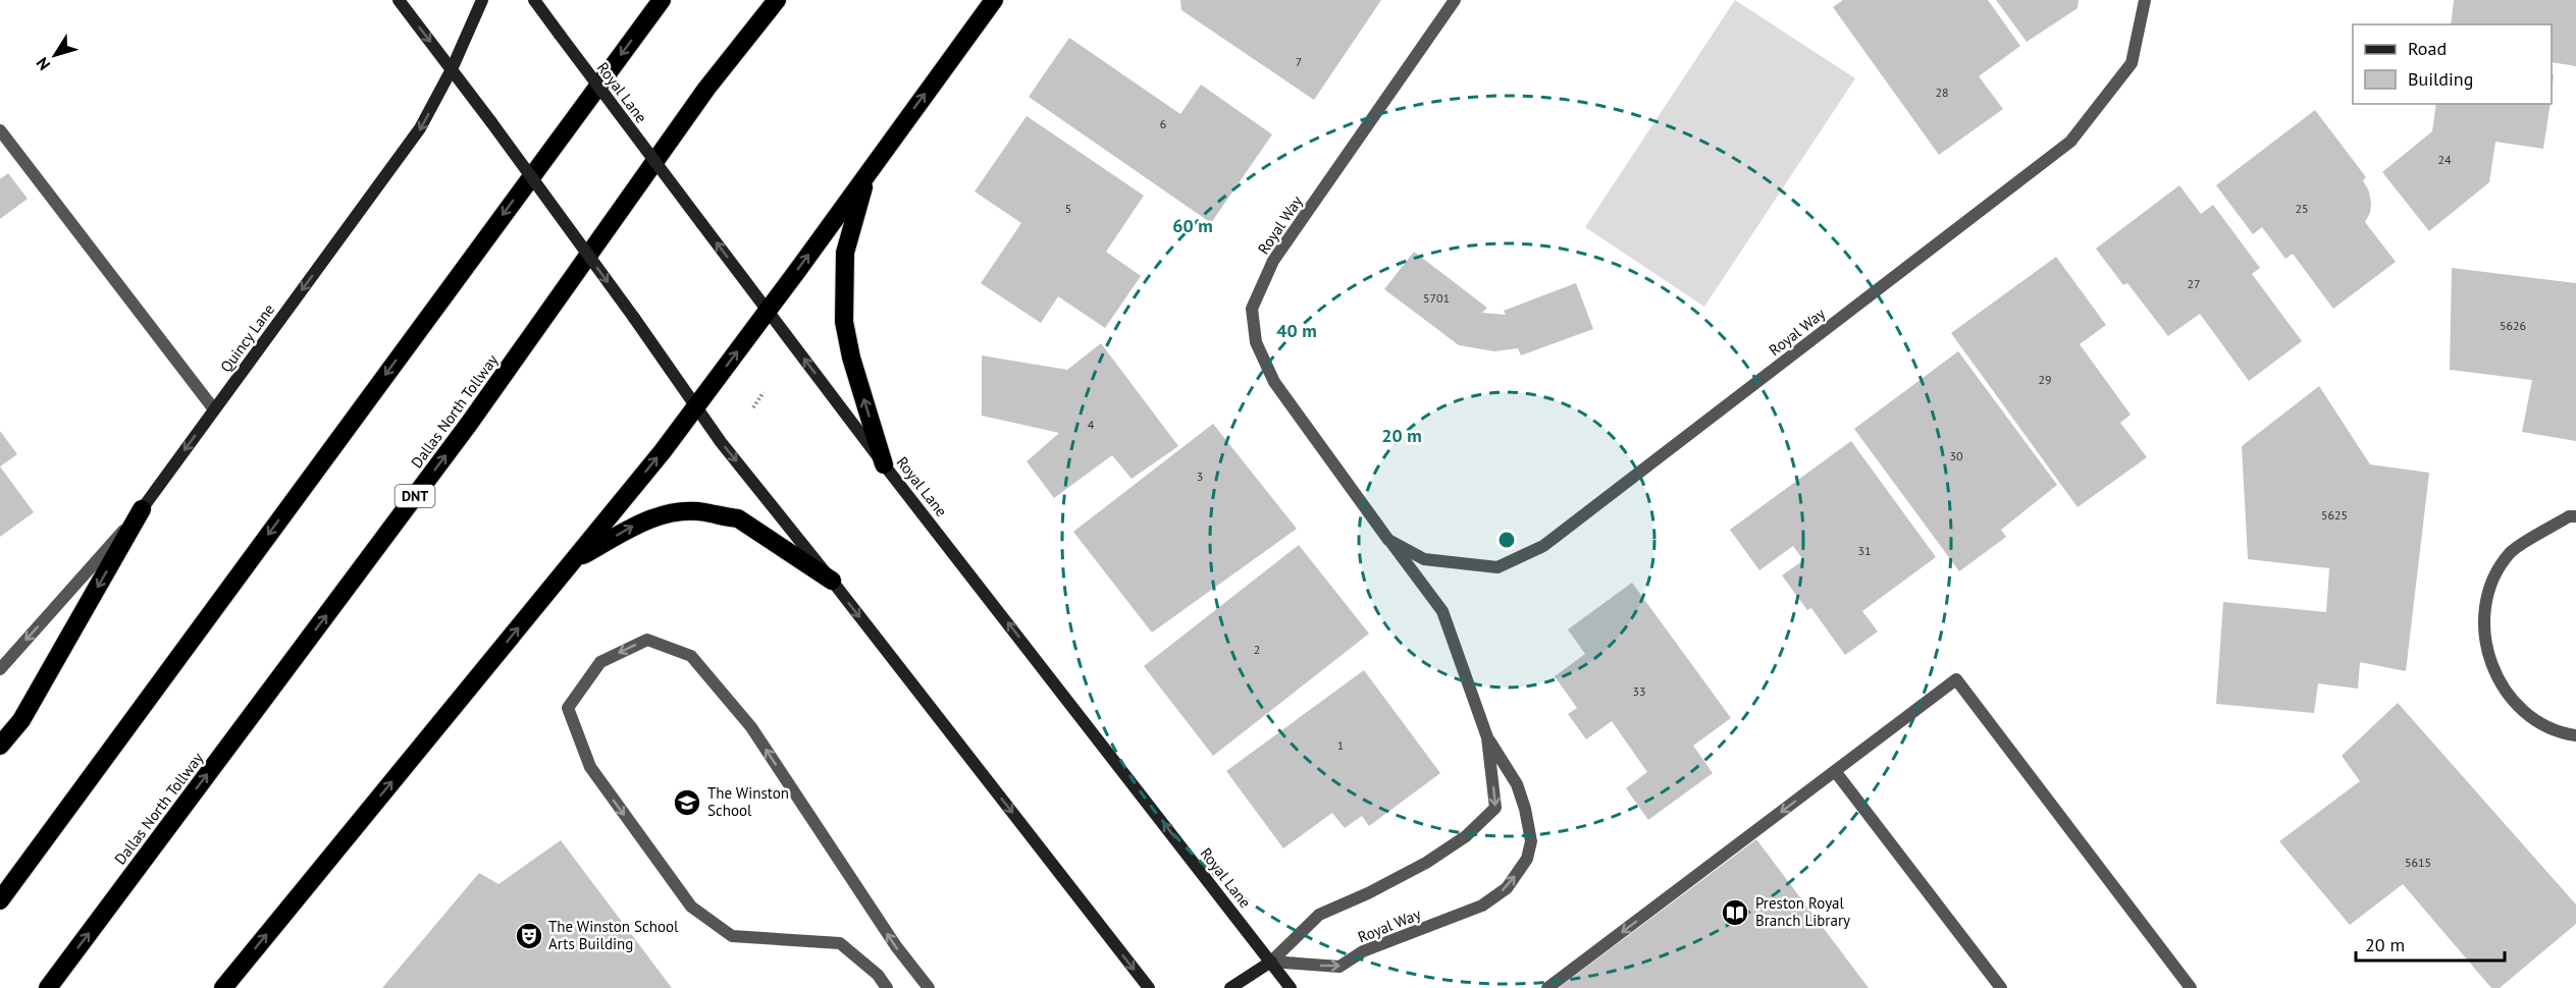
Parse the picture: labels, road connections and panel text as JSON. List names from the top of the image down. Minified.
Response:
{"streets":{"highway":["Dallas North Tollway","DNT"],"main road":["Royal Lane","Quincy Lane"],"street":["Royal Way"]},"crossings":[["Royal Lane","Royal Way"]],"one_way":["Royal Lane","Quincy Lane"],"places":{"school or university":["The Winston School"],"library":["Preston Royal Branch Library"],"theatre":["The Winston School Arts Building"]},"house_numbers":["7","28","6","24","5","25","27","5701","5626","29","4","30","3","5625","31","2","33","1","5615"],"legend":["Road","Building"],"scale_bar":"20 m","north":"bottom left","rings":["60 m","40 m","20 m"]}
